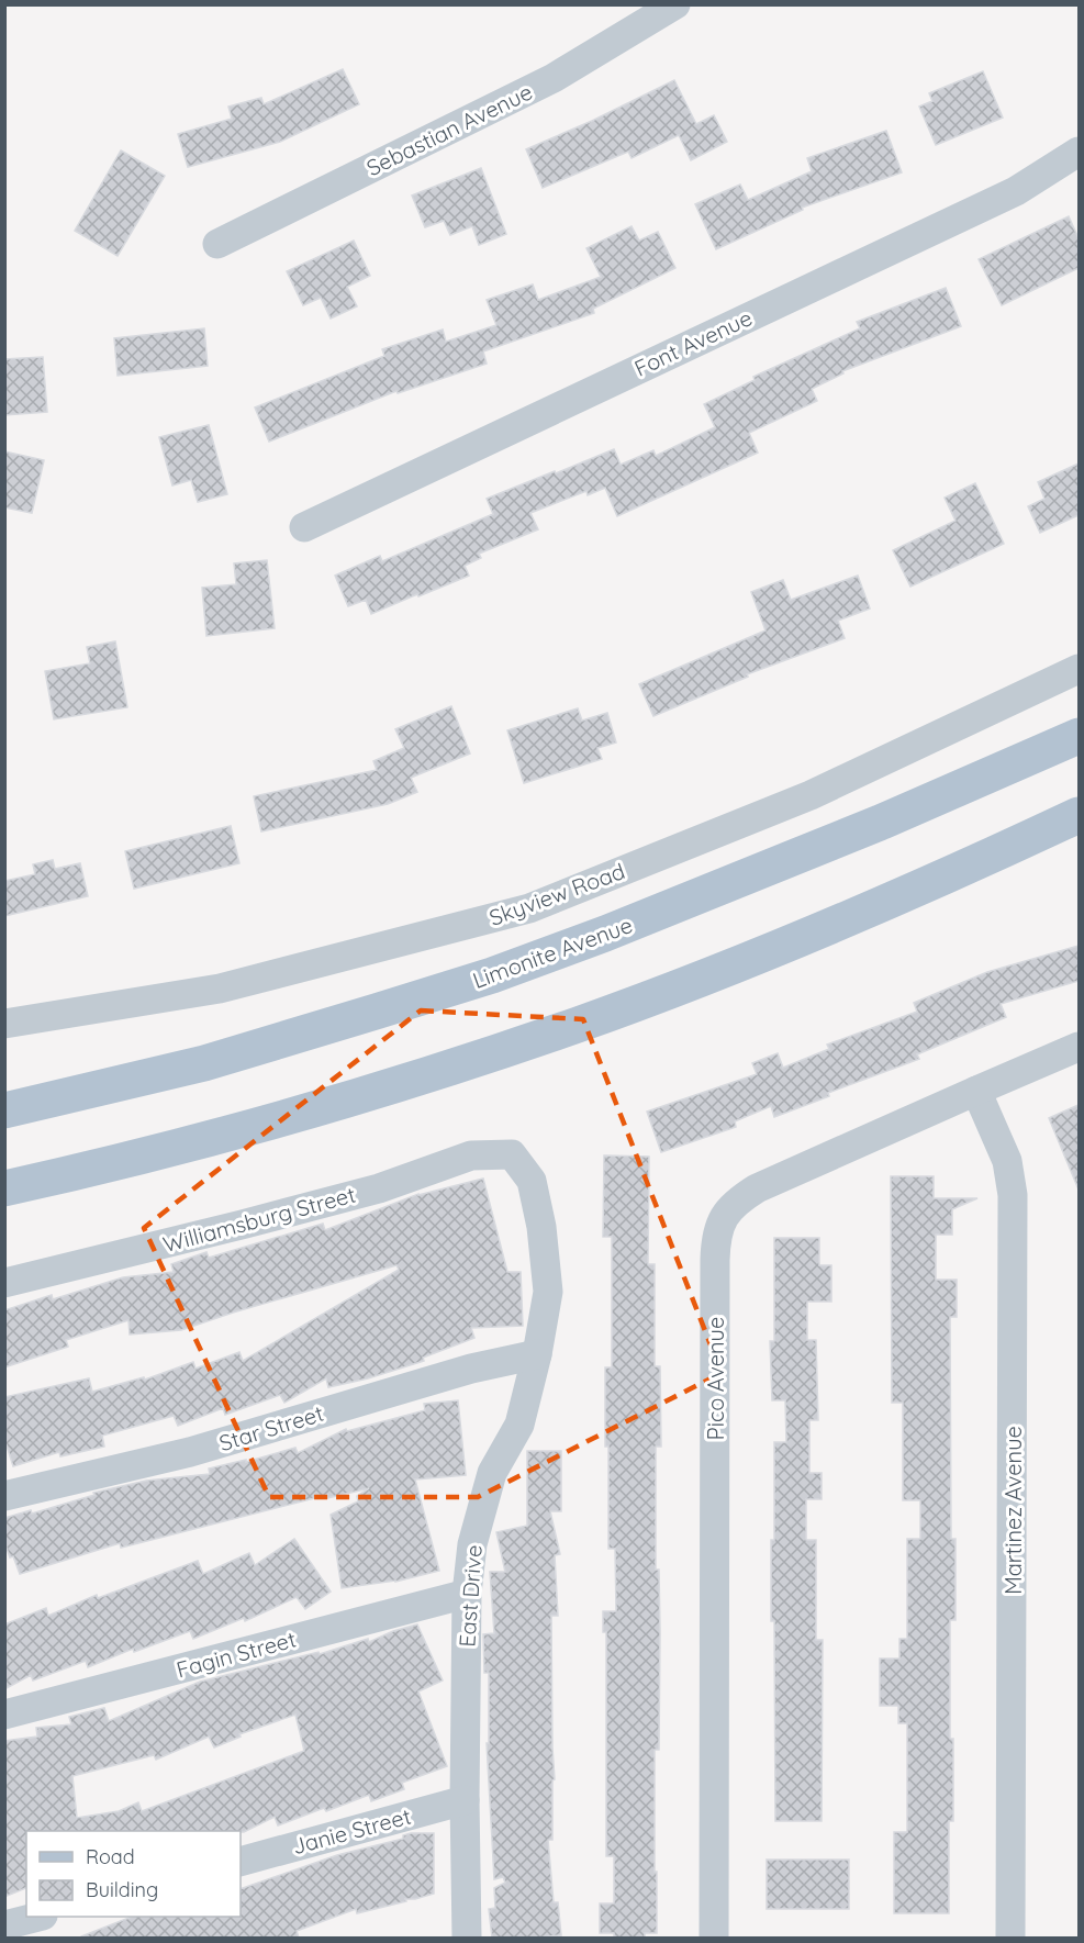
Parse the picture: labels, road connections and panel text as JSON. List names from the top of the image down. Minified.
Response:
{"streets":{"main road":["Limonite Avenue"],"street":["Sebastian Avenue","Font Avenue","Skyview Road","Williamsburg Street","Pico Avenue","Star Street","Martinez Avenue","East Drive","Fagin Street","Janie Street"]},"crossings":[["Williamsburg Street","East Drive"],["Pico Avenue","Martinez Avenue"],["Star Street","East Drive"],["East Drive","Fagin Street"],["East Drive","Janie Street"]],"legend":["Road","Building"]}
